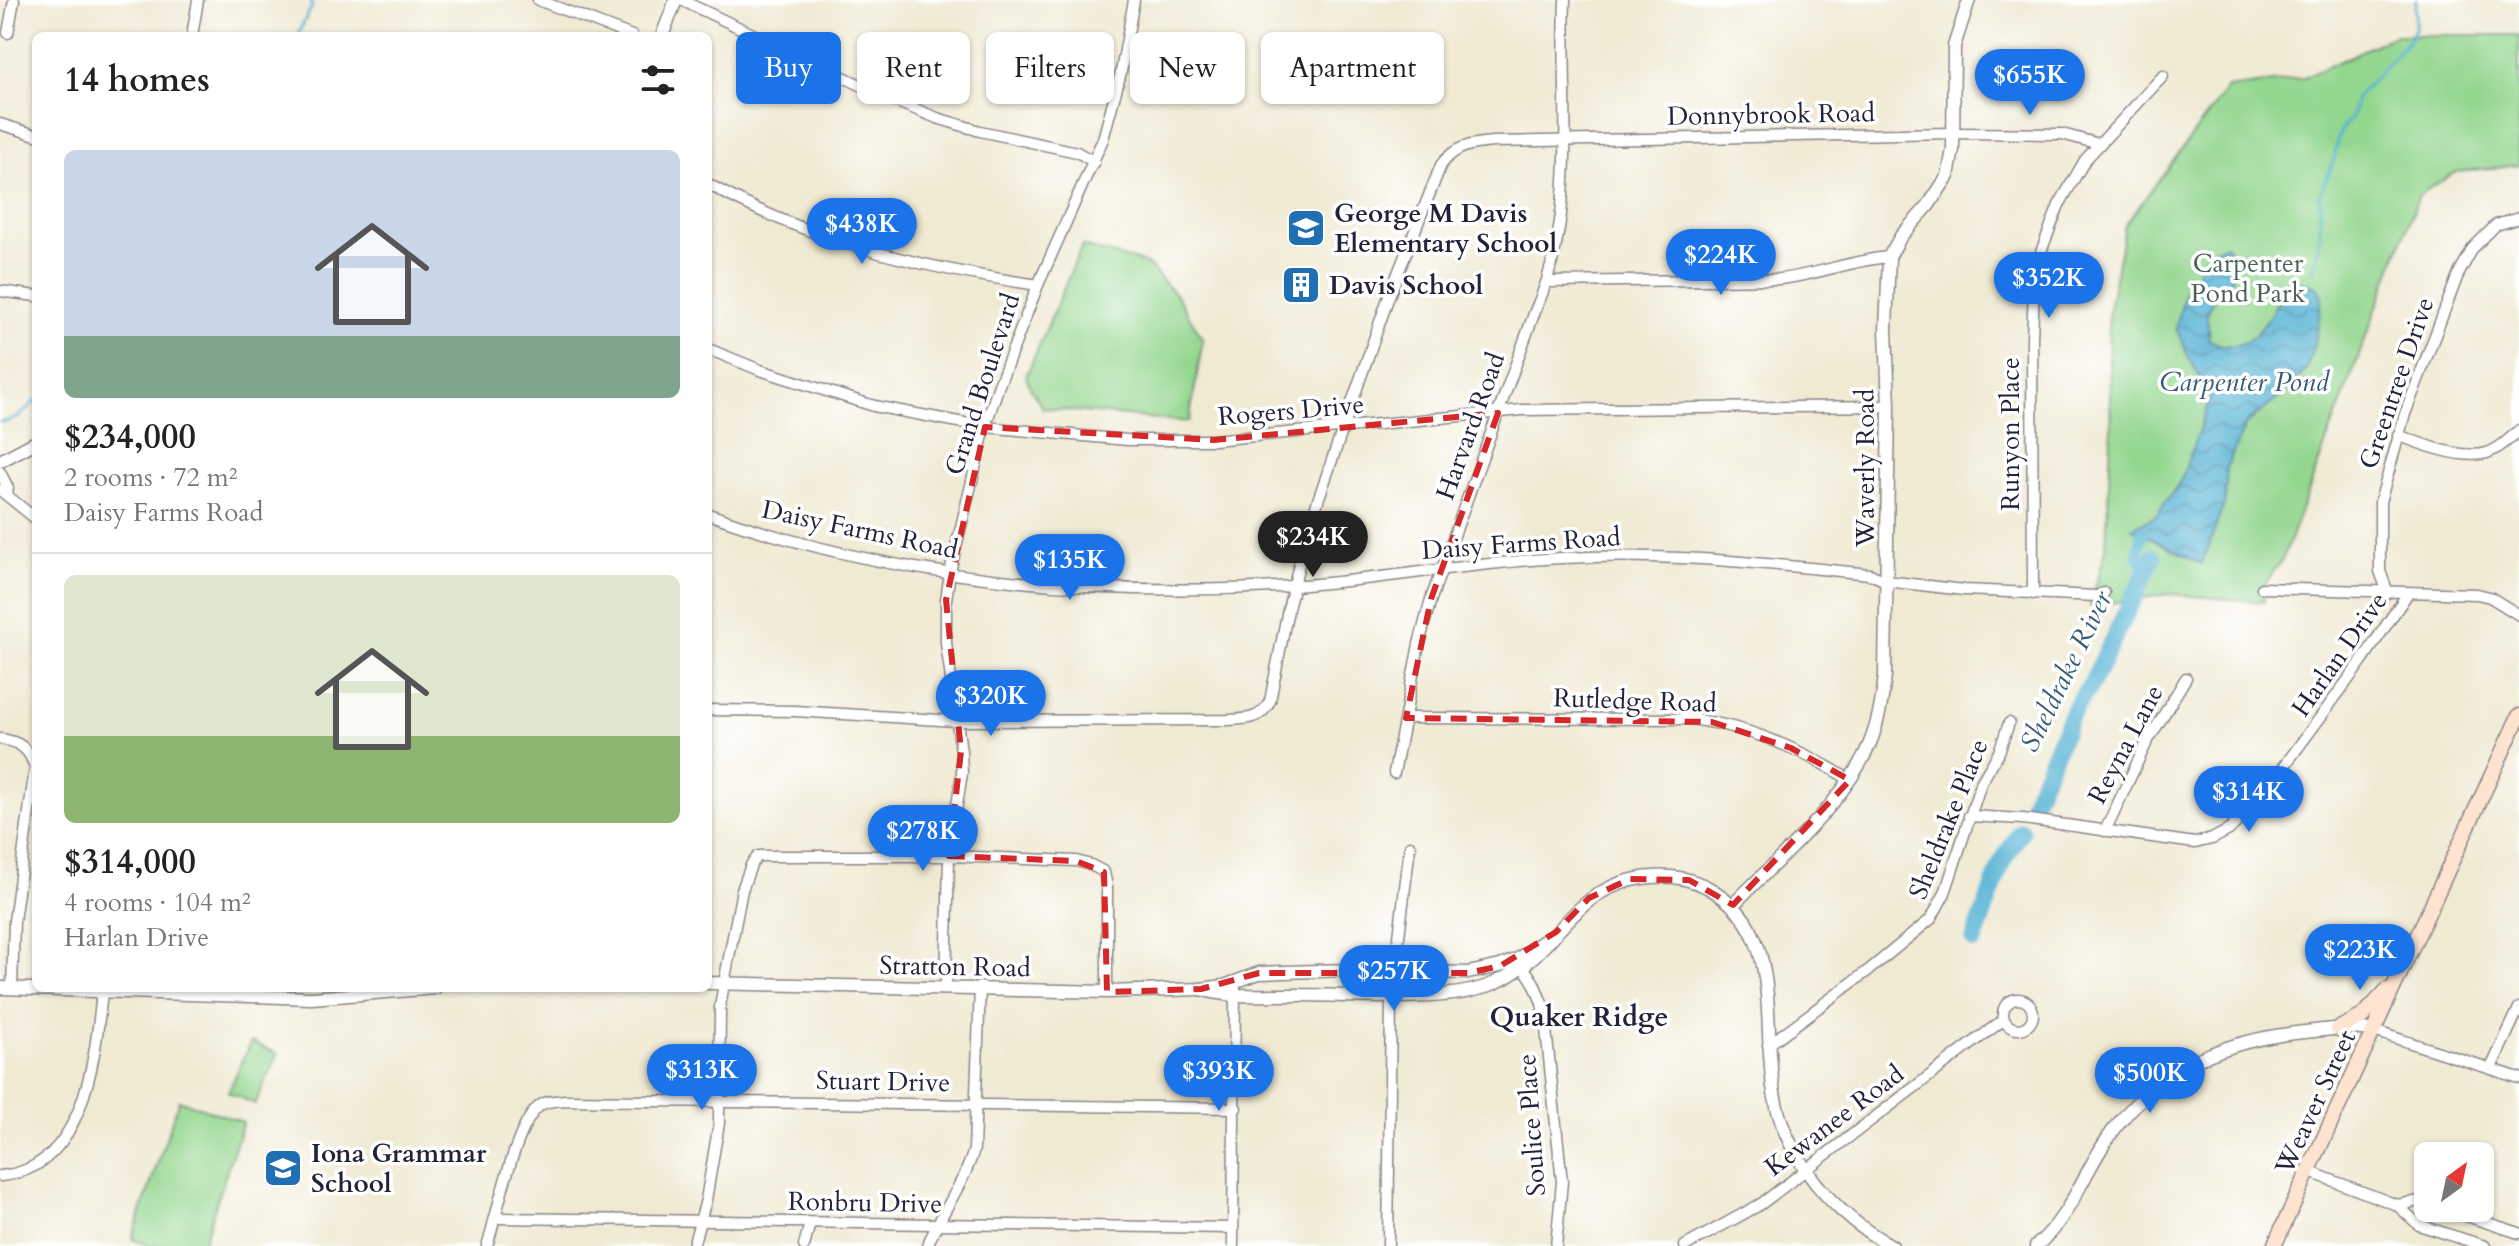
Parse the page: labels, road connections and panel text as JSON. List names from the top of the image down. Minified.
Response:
{"streets":{"main road":["Weaver Street"],"street":["Donnybrook Road","Greentree Drive","Grand Boulevard","Rogers Drive","Harvard Road","Runyon Place","Waverly Road","Daisy Farms Road","Harlan Drive","Rutledge Road","Reyna Lane","Sheldrake Place","Stratton Road","Stuart Drive","Kewanee Road","Soulice Place","Ronbru Drive"]},"crossings":[["Donnybrook Road","Rogers Drive"],["Donnybrook Road","Harvard Road"],["Donnybrook Road","Runyon Place"],["Grand Boulevard","Rogers Drive"],["Grand Boulevard","Daisy Farms Road"],["Grand Boulevard","Stratton Road"],["Rogers Drive","Harvard Road"],["Rogers Drive","Waverly Road"],["Harvard Road","Daisy Farms Road"],["Harvard Road","Rutledge Road"],["Runyon Place","Daisy Farms Road"],["Waverly Road","Daisy Farms Road"],["Waverly Road","Rutledge Road"],["Waverly Road","Stratton Road"],["Harlan Drive","Reyna Lane"],["Harlan Drive","Sheldrake Place"],["Sheldrake Place","Stratton Road"],["Stratton Road","Kewanee Road"],["Stratton Road","Soulice Place"],["Stuart Drive","Ronbru Drive"]],"districts":["Quaker Ridge"],"water":["Carpenter Pond","Sheldrake River"],"parks":["Carpenter Pond Park"],"places":{"school or university":["George M Davis Elementary School","Iona Grammar School"],"building":["Davis School"]},"north":"top right","page":{"chip":["Buy","Rent","Filters","New","Apartment"],"heading":"14 homes","price":["$655K","$438K","$224K","$352K","$234K","$135K","$320K","$314K","$278K","$223K","$257K","$313K","$393K","$500K"],"list":[{"name":"$234,000","note":"2 rooms · 72 m² · Daisy Farms Road"},{"name":"$314,000","note":"4 rooms · 104 m² · Harlan Drive"}]}}
